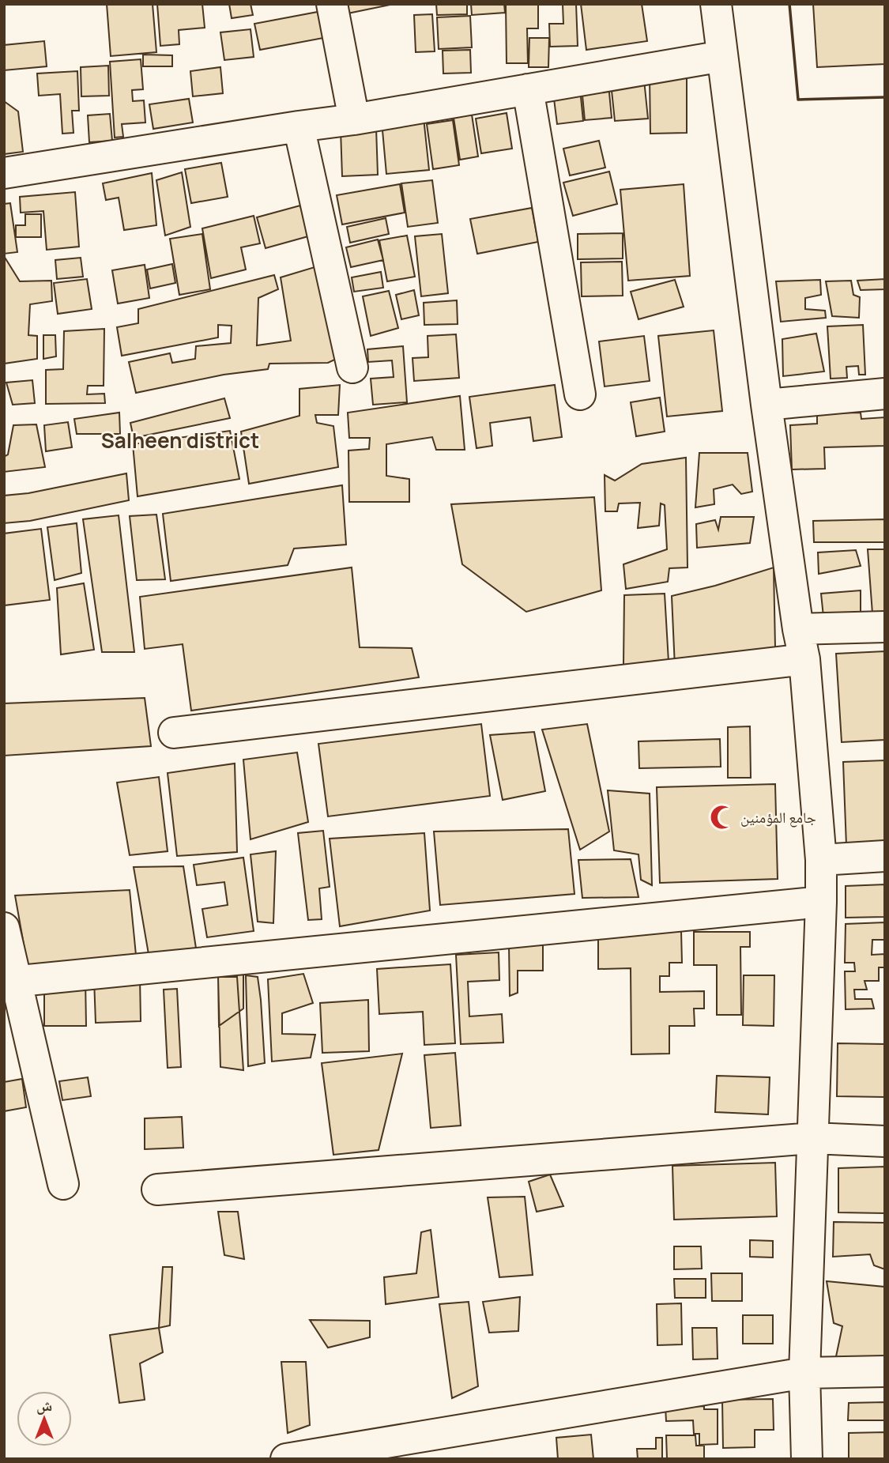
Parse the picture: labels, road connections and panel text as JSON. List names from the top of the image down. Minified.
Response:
{"districts":["Salheen district"],"places":{"mosque":["جامع المؤمنين"]},"north":"top"}
